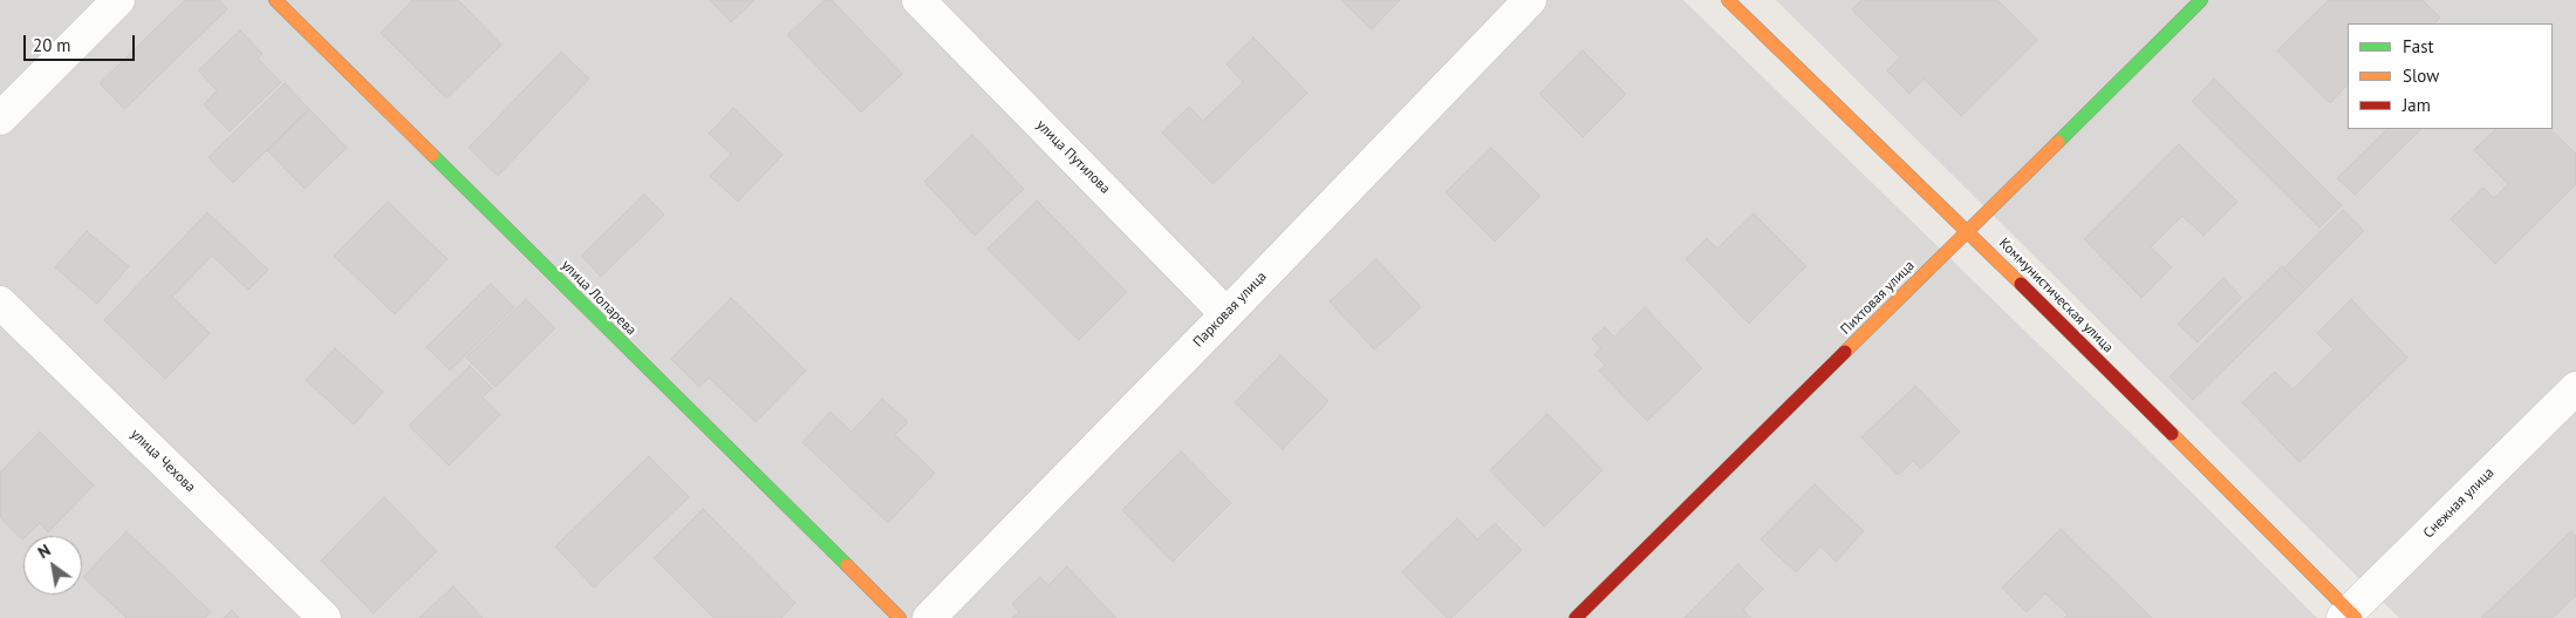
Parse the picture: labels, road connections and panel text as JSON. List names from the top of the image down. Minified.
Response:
{"streets":{"street":["улица Путилова","Коммунистическая улица","улица Лопарева","Пихтовая улица","Парковая улица","улица Чехова","Снежная улица"]},"crossings":[["улица Путилова","Парковая улица"],["Коммунистическая улица","Пихтовая улица"],["Коммунистическая улица","Снежная улица"]],"legend":["Fast","Slow","Jam"],"scale_bar":"20 m","north":"top left"}
